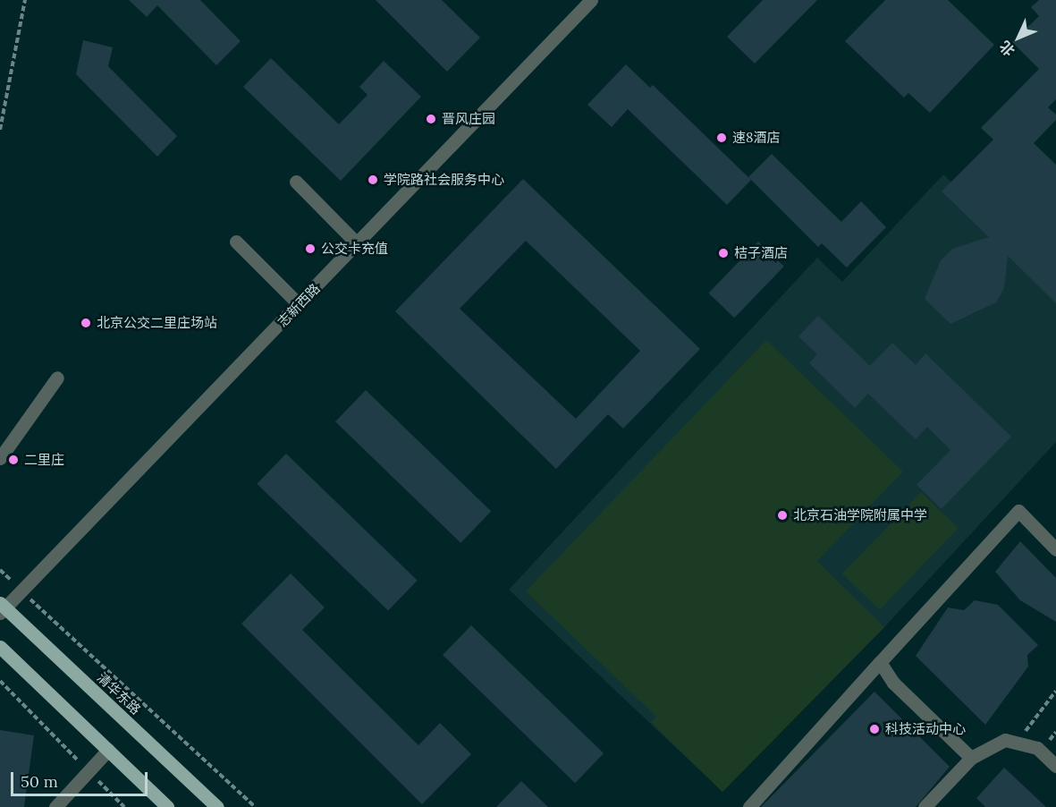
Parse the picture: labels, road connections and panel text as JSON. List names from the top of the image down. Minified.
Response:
{"streets":{"main road":["清华东路"],"street":["志新西路"]},"crossings":[["志新西路","清华东路"]],"places":["晋风庄园","速8酒店","学院路社会服务中心","公交卡充值","桔子酒店","北京公交二里庄场站","二里庄","北京石油学院附属中学","科技活动中心"],"scale_bar":"50 m","north":"bottom left"}
